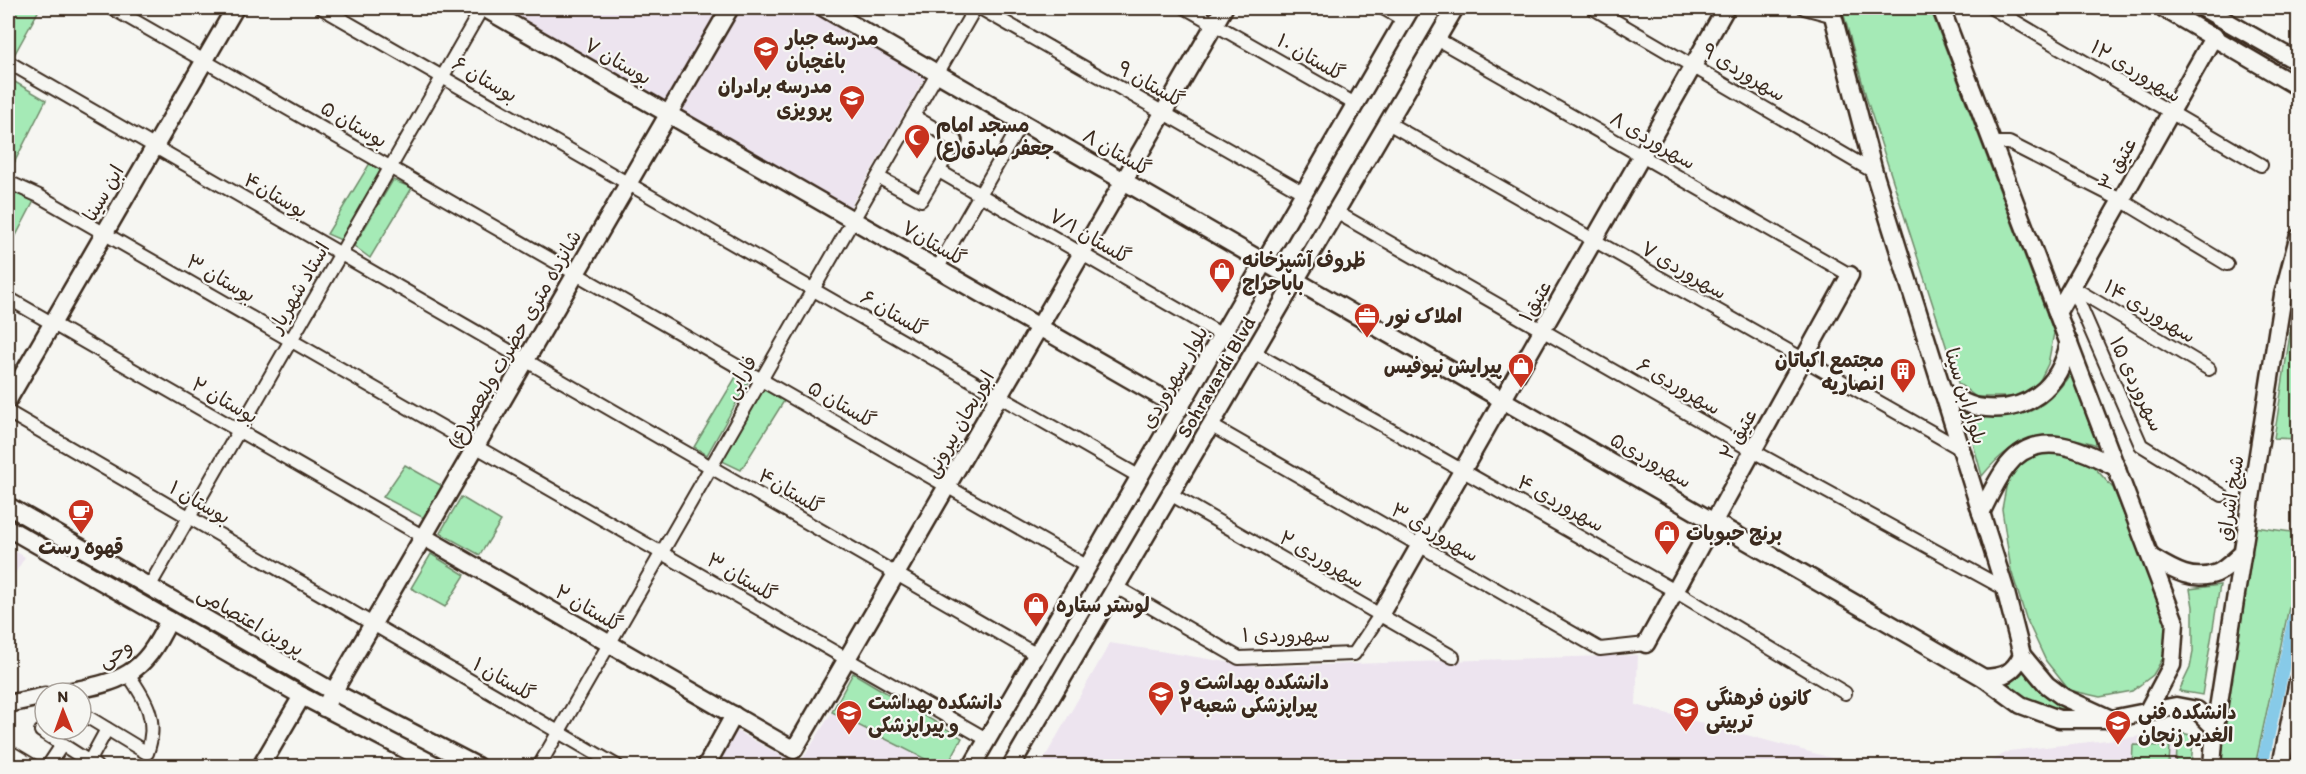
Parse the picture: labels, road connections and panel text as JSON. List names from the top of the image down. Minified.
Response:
{"streets":{"street":["گلستان ۱۰","بوستان ۷","سهروردی ۱۲","سهروردی ۹","بوستان ۶","گلستان ۹","بوستان ۵","سهروردی ۸","گلستان ۸","عتیق ۳","ابن سینا","بوستان۴","گلستان ۷/۱","گلستان۷","سهروردی ۷","بوستان ۳","استاد شهریار","عتیق۱","سهروردی ۱۴","گلستان ۶","شانزده متری حضرت ولیعصر(ع)","فارابی","بلوار سهروردی","Sohravardi Blvd","سهروردی ۱۵","سهروردی ۶","بلوار ابن سینا","بوستان ۲","گلستان ۵","ابوریحان بیرونی","عتیق ۲","سهروردی۵","گلستان۴","شیخ اشراق","بوستان ۱","سهروردی ۴","سهروردی ۳","سهروردی ۲","گلستان ۳","گلستان ۲","پروین اعتصامی","سهروردی ۱","وحی","گلستان ۱"]},"crossings":[["گلستان ۱۰","بلوار سهروردی"],["گلستان ۱۰","ابوریحان بیرونی"],["بوستان ۷","گلستان۷"],["بوستان ۷","استاد شهریار"],["بوستان ۷","شانزده متری حضرت ولیعصر(ع)"],["سهروردی ۱۲","عتیق ۳"],["سهروردی ۹","عتیق۱"],["سهروردی ۹","بلوار ابن سینا"],["بوستان ۶","استاد شهریار"],["بوستان ۶","گلستان ۶"],["بوستان ۶","شانزده متری حضرت ولیعصر(ع)"],["گلستان ۹","بلوار سهروردی"],["گلستان ۹","ابوریحان بیرونی"],["بوستان ۵","ابن سینا"],["بوستان ۵","استاد شهریار"],["بوستان ۵","شانزده متری حضرت ولیعصر(ع)"],["بوستان ۵","گلستان ۵"],["سهروردی ۸","عتیق۱"],["سهروردی ۸","Sohravardi Blvd"],["سهروردی ۸","عتیق ۲"],["گلستان ۸","فارابی"],["گلستان ۸","بلوار سهروردی"],["گلستان ۸","Sohravardi Blvd"],["گلستان ۸","ابوریحان بیرونی"],["گلستان ۸","سهروردی۵"],["عتیق ۳","سهروردی ۱۴"],["عتیق ۳","سهروردی ۱۵"],["ابن سینا","بوستان۴"],["ابن سینا","بوستان ۳"],["ابن سینا","بوستان ۲"],["بوستان۴","استاد شهریار"],["بوستان۴","شانزده متری حضرت ولیعصر(ع)"],["بوستان۴","گلستان۴"],["گلستان ۷/۱","بلوار سهروردی"],["گلستان ۷/۱","ابوریحان بیرونی"],["گلستان۷","شانزده متری حضرت ولیعصر(ع)"],["گلستان۷","فارابی"],["گلستان۷","بلوار سهروردی"],["گلستان۷","ابوریحان بیرونی"],["سهروردی ۷","عتیق۱"],["سهروردی ۷","Sohravardi Blvd"],["سهروردی ۷","بلوار ابن سینا"],["سهروردی ۷","عتیق ۲"],["بوستان ۳","استاد شهریار"],["بوستان ۳","شانزده متری حضرت ولیعصر(ع)"],["بوستان ۳","گلستان ۳"],["استاد شهریار","بوستان ۲"],["استاد شهریار","بوستان ۱"],["استاد شهریار","پروین اعتصامی"],["عتیق۱","سهروردی ۶"],["عتیق۱","سهروردی۵"],["عتیق۱","سهروردی ۴"],["عتیق۱","سهروردی ۳"],["عتیق۱","سهروردی ۲"],["عتیق۱","سهروردی ۱"],["سهروردی ۱۴","سهروردی ۱۵"],["گلستان ۶","شانزده متری حضرت ولیعصر(ع)"],["گلستان ۶","فارابی"],["گلستان ۶","بلوار سهروردی"],["گلستان ۶","ابوریحان بیرونی"],["شانزده متری حضرت ولیعصر(ع)","بوستان ۲"],["شانزده متری حضرت ولیعصر(ع)","گلستان ۵"],["شانزده متری حضرت ولیعصر(ع)","گلستان۴"],["شانزده متری حضرت ولیعصر(ع)","بوستان ۱"],["شانزده متری حضرت ولیعصر(ع)","گلستان ۳"],["شانزده متری حضرت ولیعصر(ع)","گلستان ۲"],["شانزده متری حضرت ولیعصر(ع)","پروین اعتصامی"],["شانزده متری حضرت ولیعصر(ع)","گلستان ۱"],["فارابی","گلستان ۵"],["فارابی","گلستان۴"],["فارابی","گلستان ۳"],["فارابی","گلستان ۲"],["فارابی","گلستان ۱"],["بلوار سهروردی","گلستان ۵"],["بلوار سهروردی","گلستان۴"],["بلوار سهروردی","گلستان ۳"],["Sohravardi Blvd","سهروردی ۶"],["Sohravardi Blvd","سهروردی۵"],["Sohravardi Blvd","سهروردی ۴"],["Sohravardi Blvd","سهروردی ۳"],["Sohravardi Blvd","سهروردی ۲"],["Sohravardi Blvd","سهروردی ۱"],["سهروردی ۶","بلوار ابن سینا"],["سهروردی ۶","عتیق ۲"],["بلوار ابن سینا","سهروردی۵"],["بوستان ۲","گلستان ۲"],["گلستان ۵","ابوریحان بیرونی"],["ابوریحان بیرونی","گلستان۴"],["ابوریحان بیرونی","گلستان ۳"],["ابوریحان بیرونی","گلستان ۲"],["عتیق ۲","سهروردی۵"],["عتیق ۲","سهروردی ۴"],["عتیق ۲","سهروردی ۳"],["بوستان ۱","گلستان ۱"],["سهروردی ۲","سهروردی ۱"],["پروین اعتصامی","وحی"]],"places":{"school or university":["مدرسه جبار باغچبان","مدرسه برادران پرویزی","دانشکده بهداشت و پیراپزشکى شعبه۲","کانون فرهنگی تربیتی","دانشکده بهداشت و پیراپزشکی","دانشکده فنی الغدیر زنجان"],"mosque":["مسجد امام جعفر صادق(ع)"],"shop":["ظروف آشپزخانه باباحراج","پیرایش نیوفیس","برنج حبوبات","لوستر ستاره"],"office":["املاک نور"],"building":["مجتمع اکباتان انصاریه"],"cafe":["قهوه رست"]},"north":"top"}
